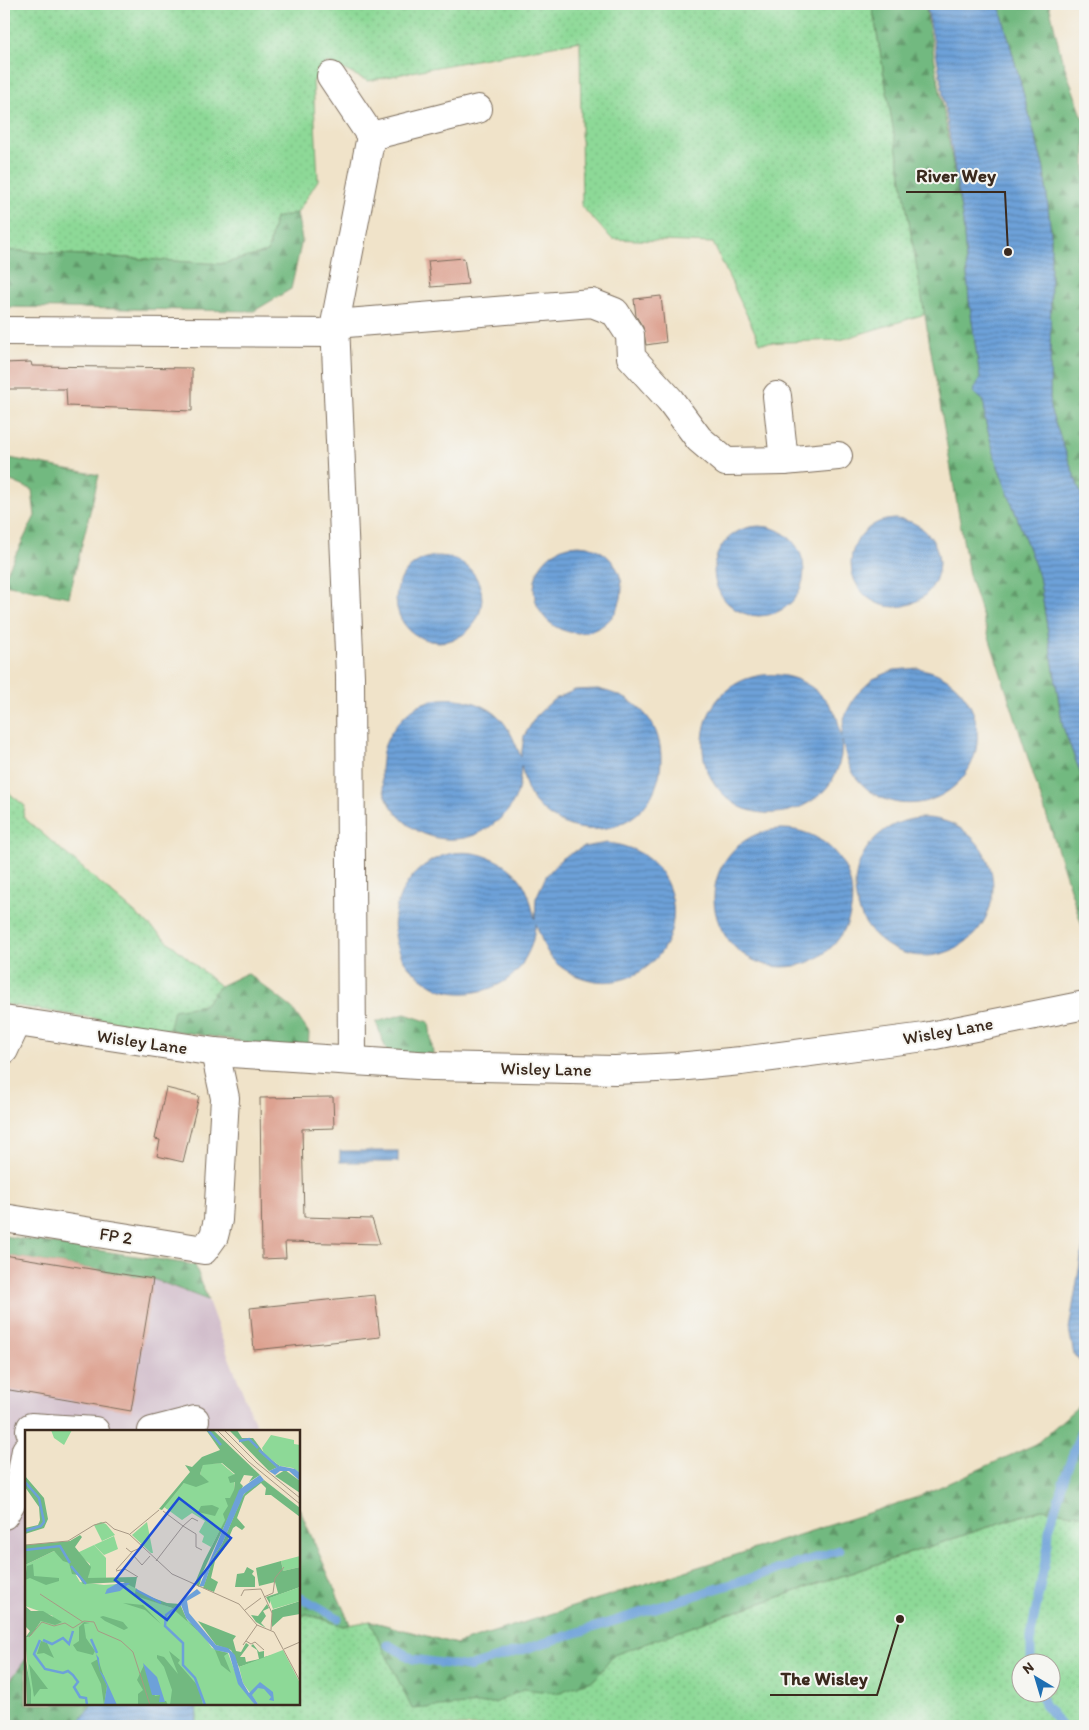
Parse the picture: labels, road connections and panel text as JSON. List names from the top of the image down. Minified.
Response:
{"streets":{"street":["Wisley Lane","FP 2"]},"crossings":[["Wisley Lane","FP 2"]],"places":["River Wey","The Wisley"],"north":"top left"}
